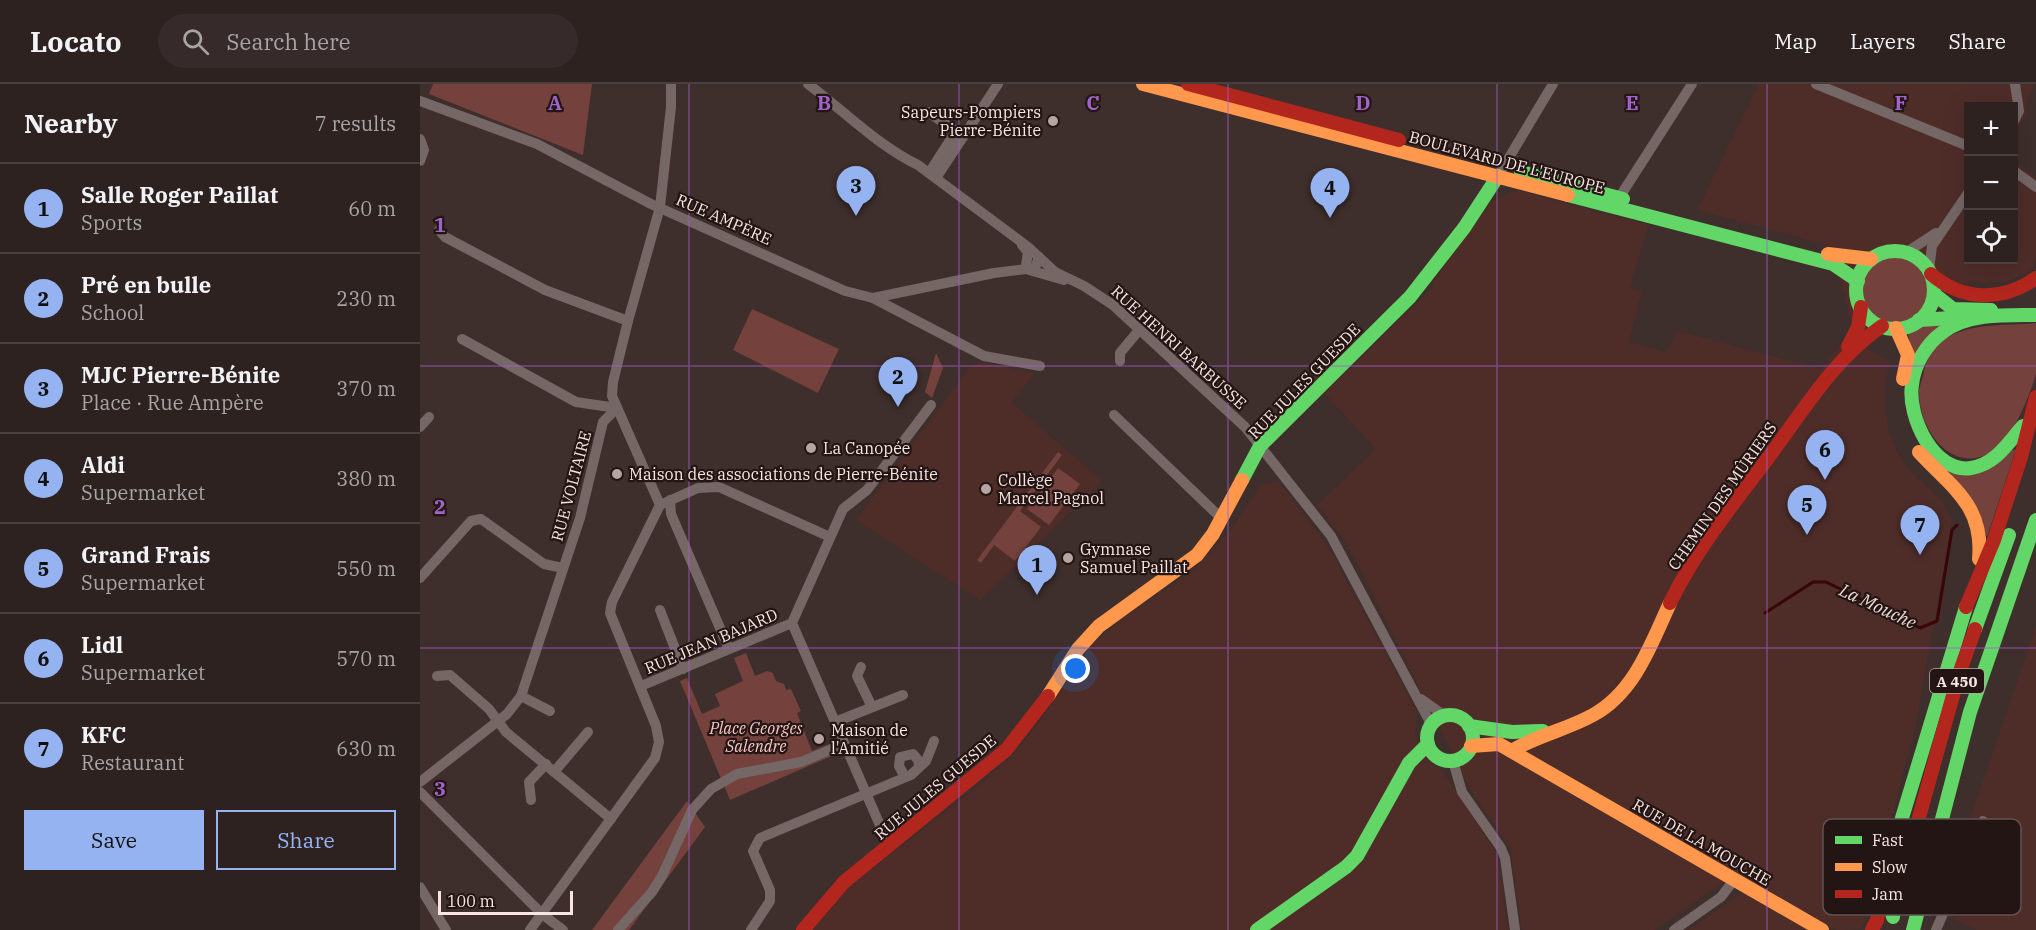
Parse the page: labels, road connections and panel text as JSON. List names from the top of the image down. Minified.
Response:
{"streets":{"main road":["BOULEVARD DE L'EUROPE","RUE JULES GUESDE","CHEMIN DES MÛRIERS","A 450","RUE DE LA MOUCHE"],"street":["RUE AMPÈRE","RUE HENRI BARBUSSE","RUE VOLTAIRE","RUE JEAN BAJARD"]},"crossings":[["BOULEVARD DE L'EUROPE","RUE JULES GUESDE"],["BOULEVARD DE L'EUROPE","CHEMIN DES MÛRIERS"],["RUE AMPÈRE","RUE HENRI BARBUSSE"],["RUE HENRI BARBUSSE","RUE JULES GUESDE"],["RUE HENRI BARBUSSE","CHEMIN DES MÛRIERS"],["RUE HENRI BARBUSSE","RUE DE LA MOUCHE"],["CHEMIN DES MÛRIERS","RUE DE LA MOUCHE"]],"water":["La Mouche"],"parks":["Place Georges Salendre"],"places":["Sapeurs-Pompiers Pierre-Bénite","La Canopée","Maison des associations de Pierre-Bénite","Collège Marcel Pagnol","Gymnase Samuel Paillat","Maison de l'Amitié"],"legend":["Fast","Slow","Jam"],"scale_bar":"100 m","page":{"header":"Locato","search":"Search here","nav":["Map","Layers","Share"],"heading":["Nearby","7 results"],"map_buttons":["+","−"],"list":[{"mark":"1","name":"Salle Roger Paillat","note":"Sports","value":"60 m"},{"mark":"2","name":"Pré en bulle","note":"School","value":"230 m"},{"mark":"3","name":"MJC Pierre-Bénite","note":"Place · Rue Ampère","value":"370 m"},{"mark":"4","name":"Aldi","note":"Supermarket","value":"380 m"},{"mark":"5","name":"Grand Frais","note":"Supermarket","value":"550 m"},{"mark":"6","name":"Lidl","note":"Supermarket","value":"570 m"},{"mark":"7","name":"KFC","note":"Restaurant","value":"630 m"}],"pins":["3","4","2","6","5","7","1"],"buttons":["Save","Share"],"scale":"100 m"},"grid":{"columns":["A","B","C","D","E","F"],"rows":["1","2","3"]}}
